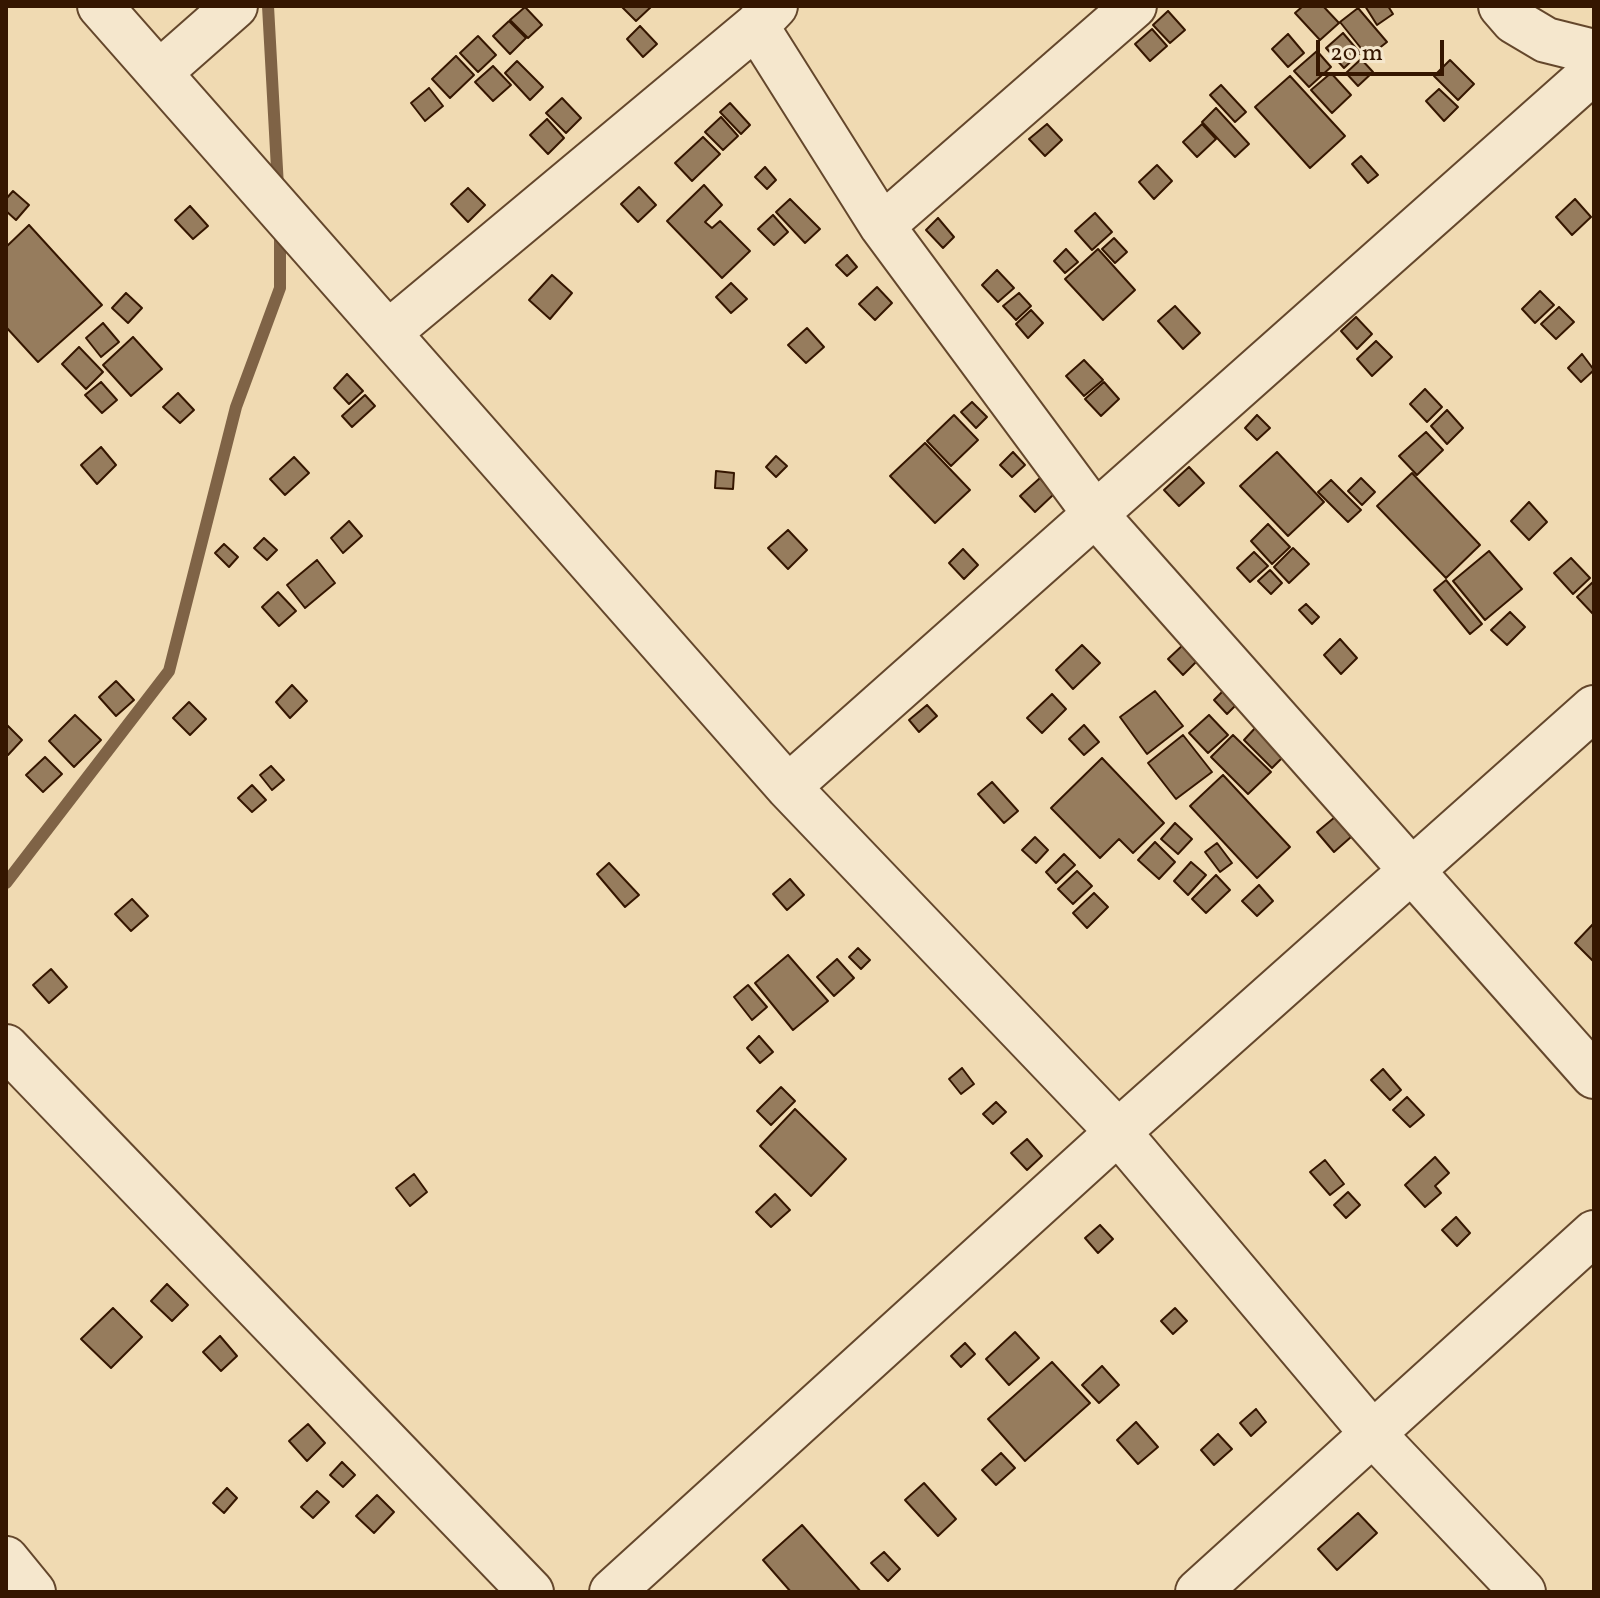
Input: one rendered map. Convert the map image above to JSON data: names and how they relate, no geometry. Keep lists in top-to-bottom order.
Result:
{
  "scale_bar": "20 m"
}
